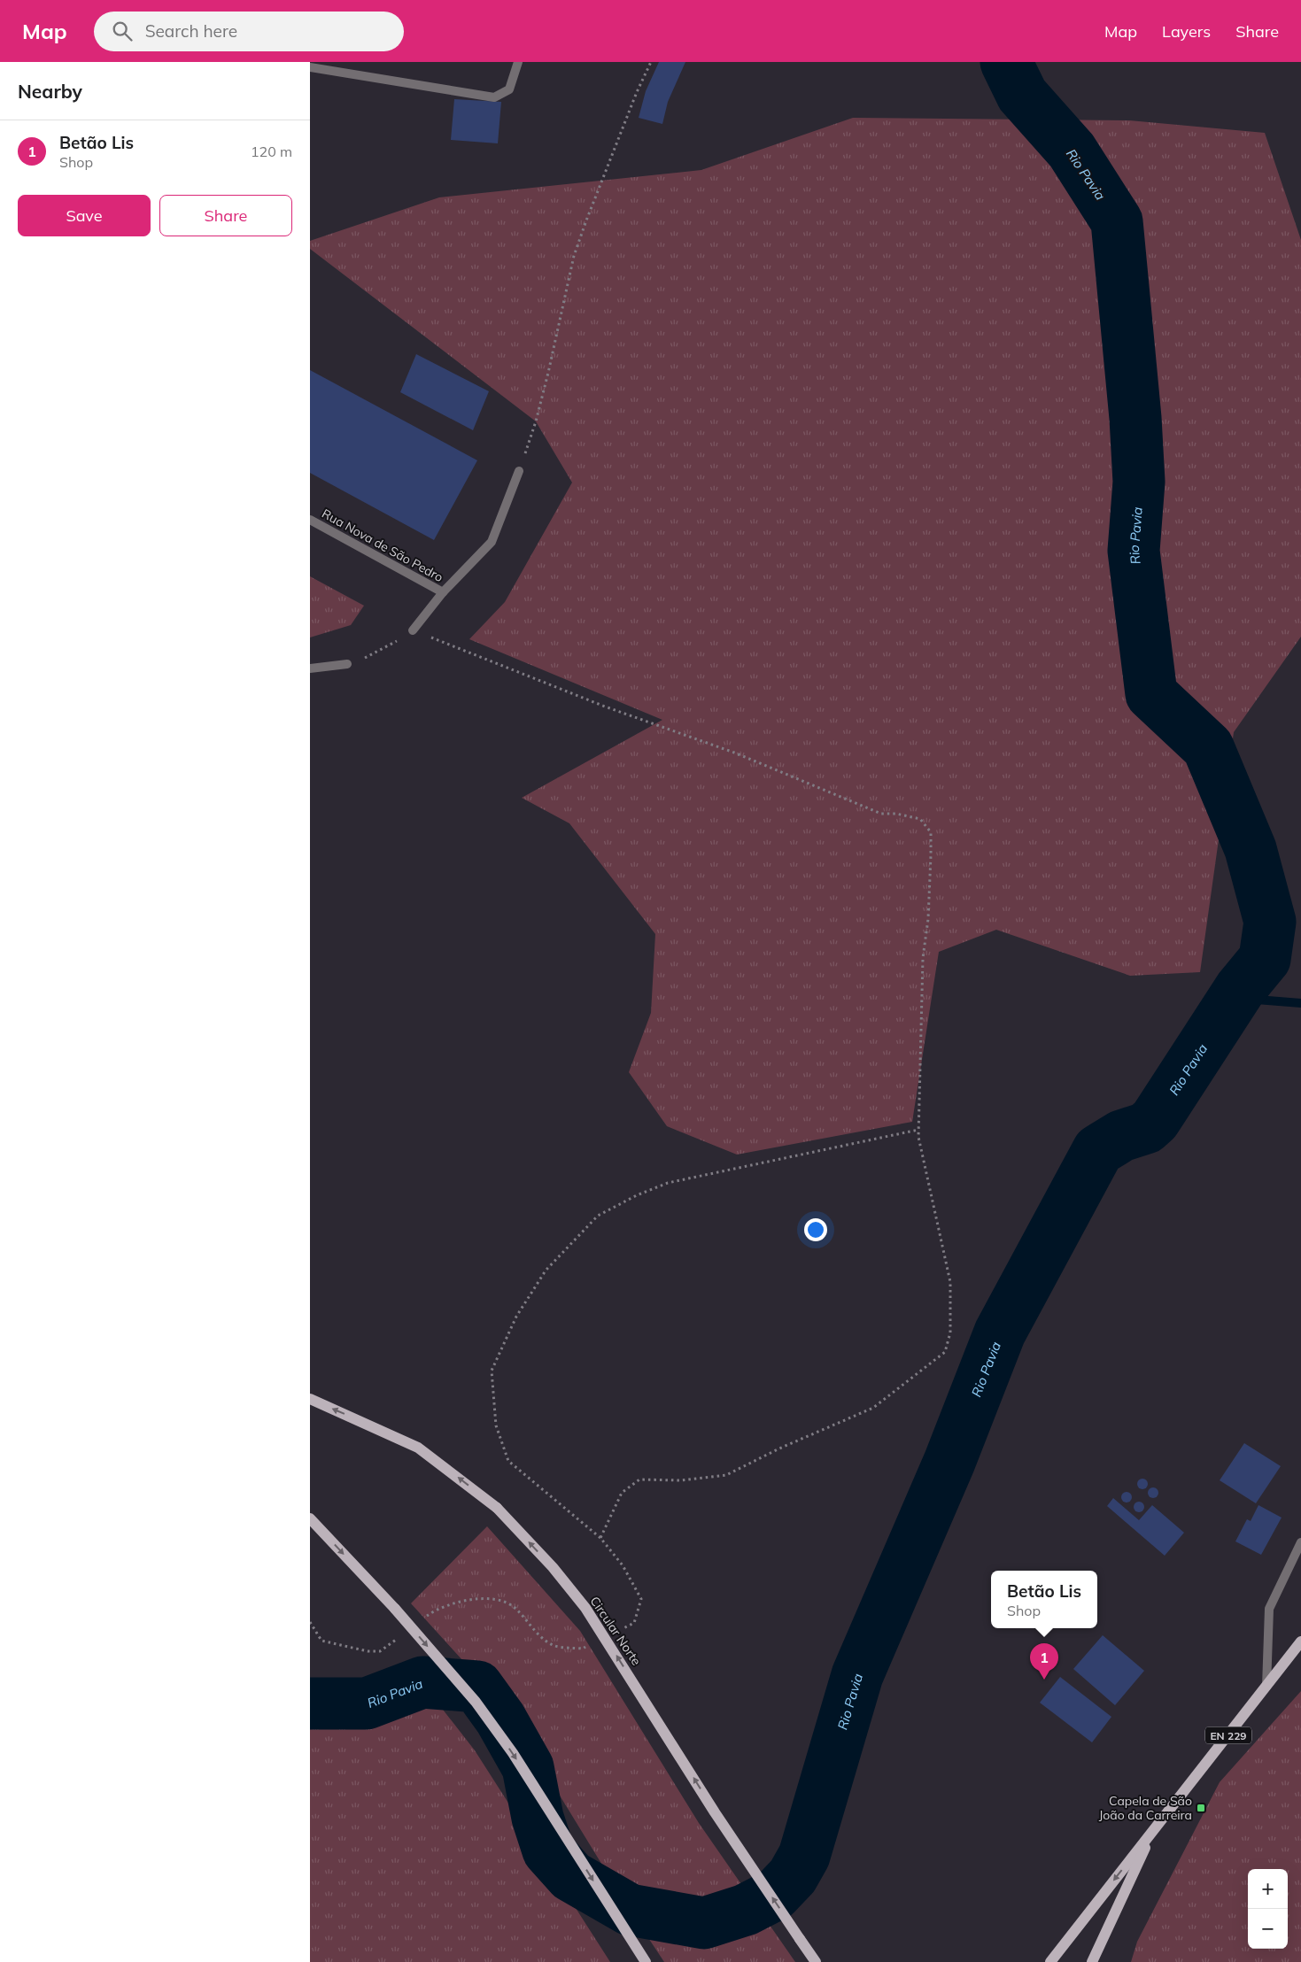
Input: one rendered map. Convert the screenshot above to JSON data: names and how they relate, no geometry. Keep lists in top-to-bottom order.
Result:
{
  "streets": {
    "main road": ["Circular Norte", "EN 229"],
    "street": ["Rua Nova de São Pedro"]
  },
  "one_way": ["Circular Norte"],
  "water": ["Rio Pavia"],
  "places": {
    "transit": ["Capela de São João da Carreira"]
  },
  "page": {
    "header": "Map",
    "search": "Search here",
    "nav": ["Map", "Layers", "Share"],
    "heading": "Nearby",
    "list": [
      {
        "mark": "1",
        "name": "Betão Lis",
        "note": "Shop",
        "value": "120 m"
      }
    ],
    "buttons": ["Save", "Share"],
    "popup": ["Betão Lis", "Shop"],
    "pins": "1",
    "map_buttons": ["+", "−"]
  }
}
